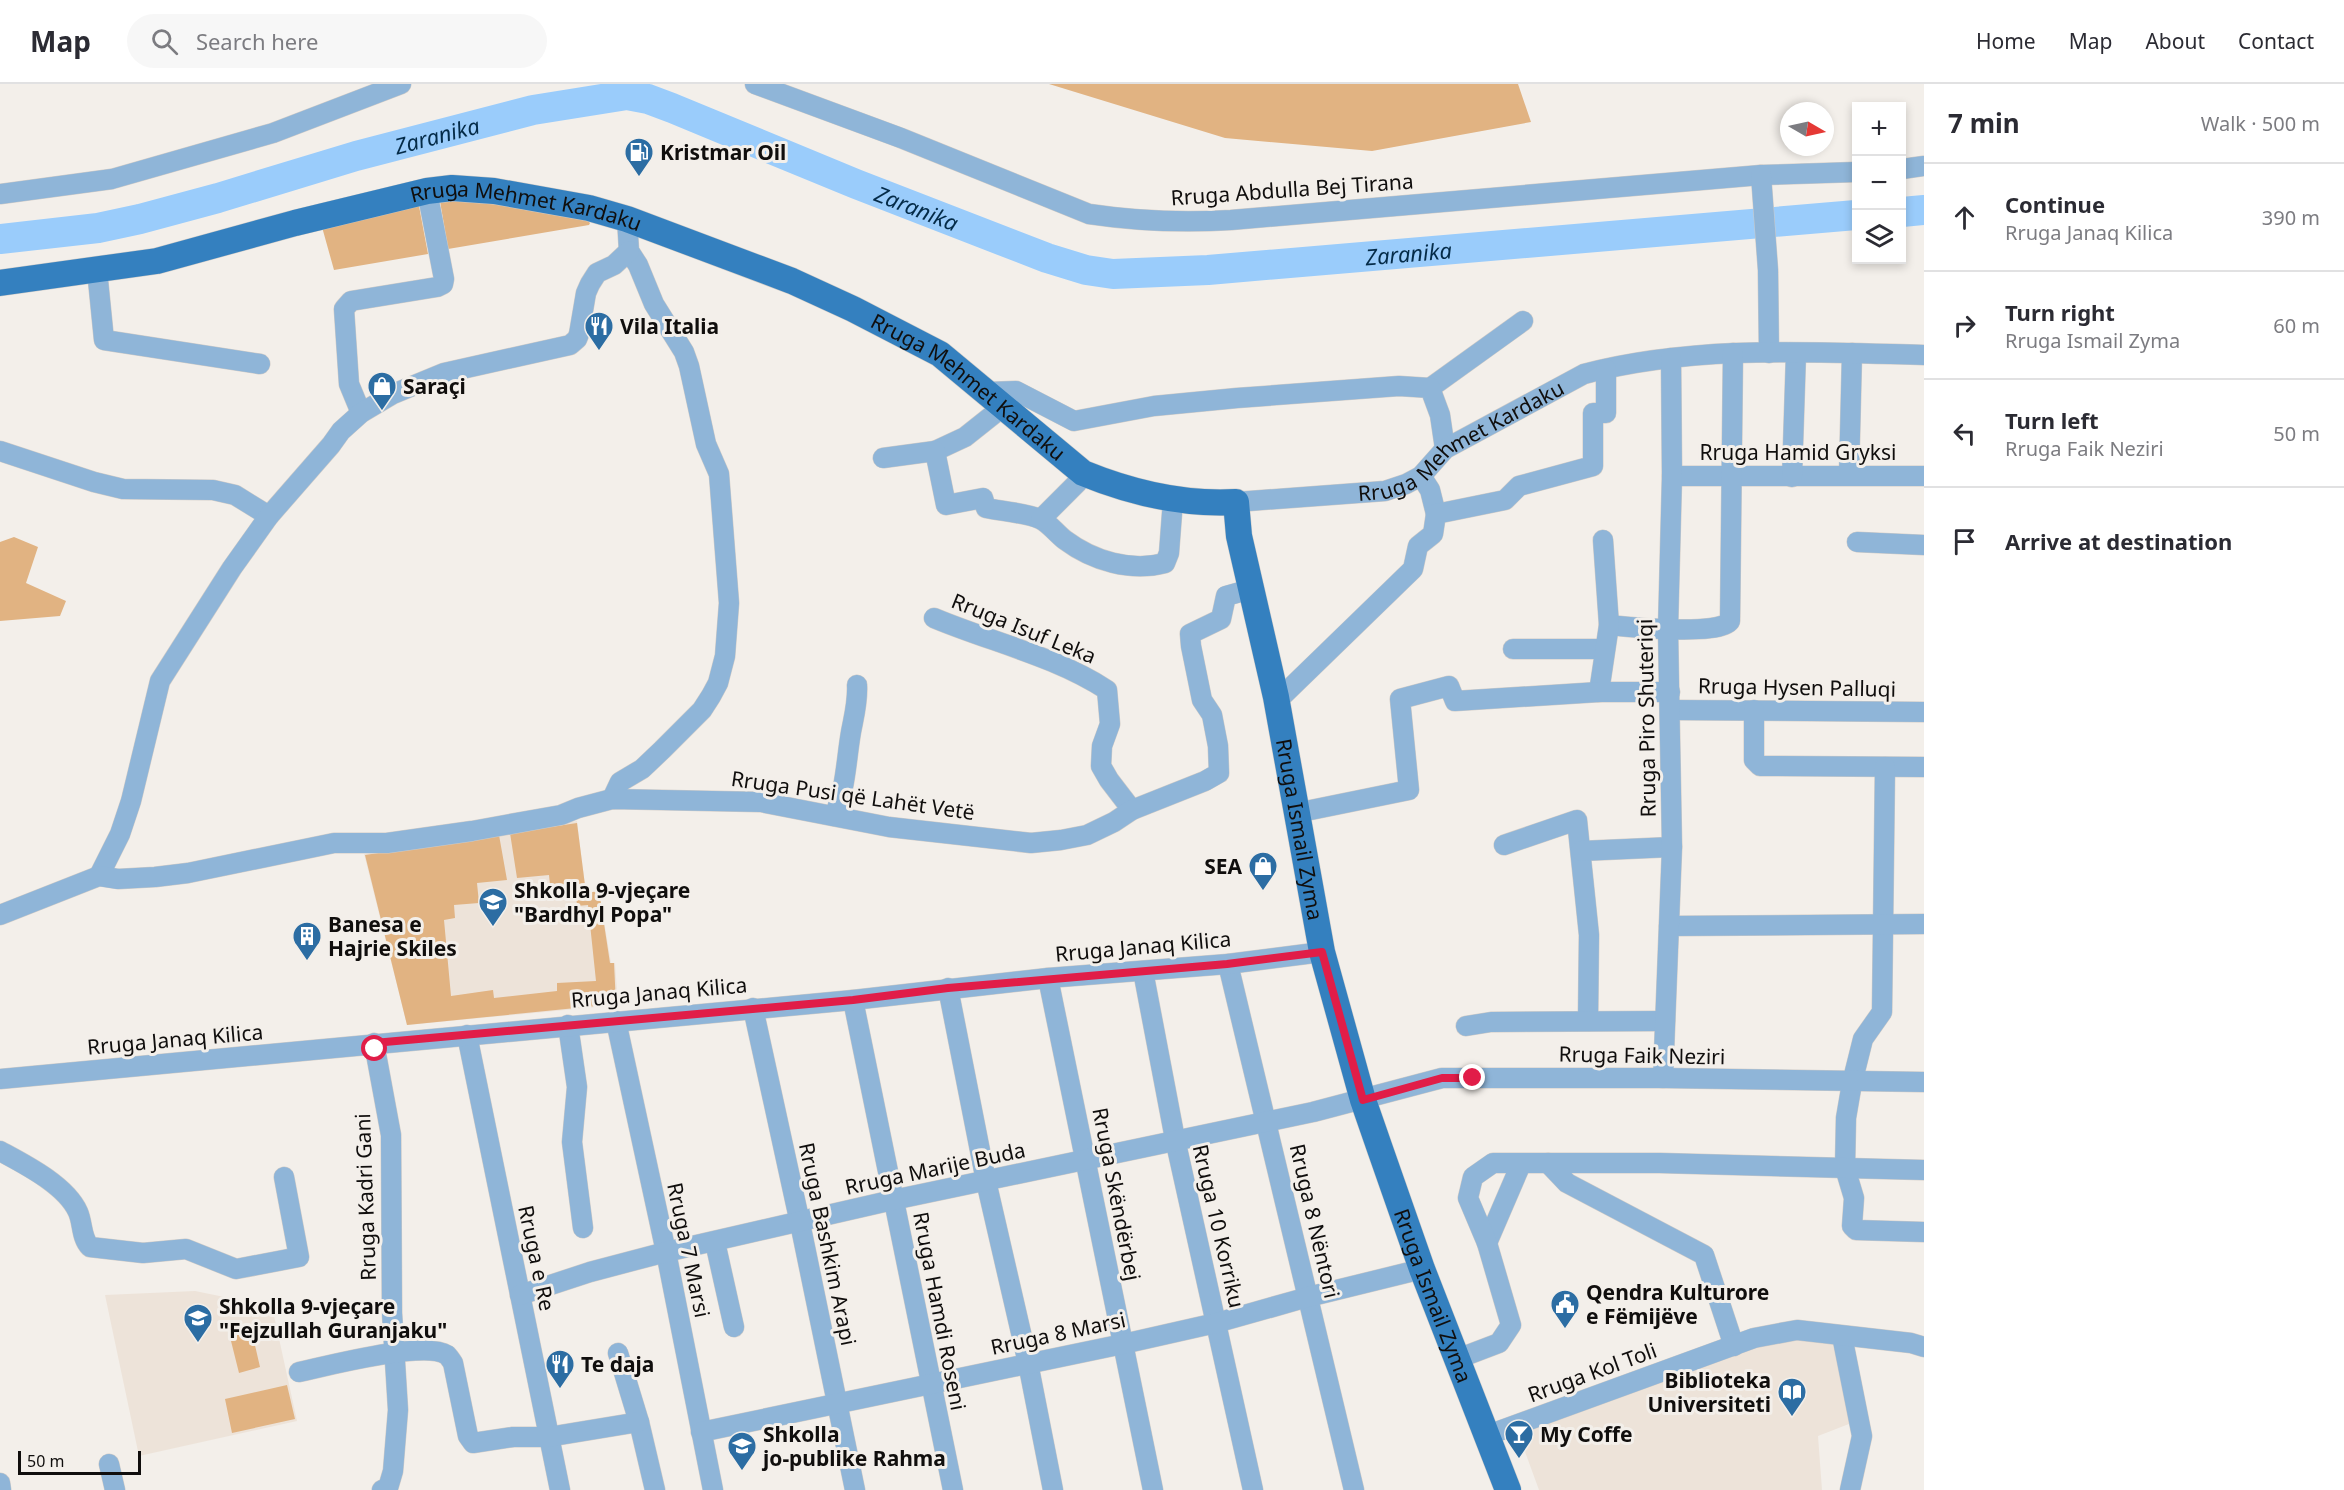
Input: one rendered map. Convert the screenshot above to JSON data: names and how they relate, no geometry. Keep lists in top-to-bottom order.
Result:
{
  "streets": {
    "main road": ["Rruga Mehmet Kardaku", "Rruga Ismail Zyma"],
    "street": [
      "Rruga Abdulla Bej Tirana",
      "Rruga Hamid Gryksi",
      "Rruga Isuf Leka",
      "Rruga Hysen Palluqi",
      "Rruga Piro Shuteriqi",
      "Rruga Pusi që Lahët Vetë",
      "Rruga Janaq Kilica",
      "Rruga Faik Neziri",
      "Rruga Marije Buda",
      "Rruga Skëndërbej",
      "Rruga Kadri Gani",
      "Rruga 8 Nëntori",
      "Rruga 10 Korriku",
      "Rruga Bashkim Arapi",
      "Rruga 7 Marsi",
      "Rruga e Re",
      "Rruga Hamdi Roseni",
      "Rruga 8 Marsi",
      "Rruga Kol Toli"
    ]
  },
  "crossings": [
    ["Rruga Mehmet Kardaku", "Rruga Piro Shuteriqi"],
    ["Rruga Mehmet Kardaku", "Rruga Ismail Zyma"],
    ["Rruga Hamid Gryksi", "Rruga Piro Shuteriqi"],
    ["Rruga Isuf Leka", "Rruga Pusi që Lahët Vetë"],
    ["Rruga Hysen Palluqi", "Rruga Piro Shuteriqi"],
    ["Rruga Hysen Palluqi", "Rruga Ismail Zyma"],
    ["Rruga Piro Shuteriqi", "Rruga Faik Neziri"],
    ["Rruga Pusi që Lahët Vetë", "Rruga Ismail Zyma"],
    ["Rruga Ismail Zyma", "Rruga Janaq Kilica"],
    ["Rruga Ismail Zyma", "Rruga Faik Neziri"],
    ["Rruga Ismail Zyma", "Rruga Marije Buda"],
    ["Rruga Ismail Zyma", "Rruga 8 Marsi"],
    ["Rruga Ismail Zyma", "Rruga Kol Toli"],
    ["Rruga Janaq Kilica", "Rruga Skëndërbej"],
    ["Rruga Janaq Kilica", "Rruga Kadri Gani"],
    ["Rruga Janaq Kilica", "Rruga 8 Nëntori"],
    ["Rruga Janaq Kilica", "Rruga 10 Korriku"],
    ["Rruga Janaq Kilica", "Rruga Bashkim Arapi"],
    ["Rruga Janaq Kilica", "Rruga 7 Marsi"],
    ["Rruga Janaq Kilica", "Rruga e Re"],
    ["Rruga Janaq Kilica", "Rruga Hamdi Roseni"],
    ["Rruga Faik Neziri", "Rruga Marije Buda"],
    ["Rruga Marije Buda", "Rruga Skëndërbej"],
    ["Rruga Marije Buda", "Rruga 8 Nëntori"],
    ["Rruga Marije Buda", "Rruga 10 Korriku"],
    ["Rruga Marije Buda", "Rruga Bashkim Arapi"],
    ["Rruga Marije Buda", "Rruga 7 Marsi"],
    ["Rruga Marije Buda", "Rruga e Re"],
    ["Rruga Marije Buda", "Rruga Hamdi Roseni"],
    ["Rruga Skëndërbej", "Rruga 8 Marsi"],
    ["Rruga 8 Nëntori", "Rruga 8 Marsi"],
    ["Rruga 10 Korriku", "Rruga 8 Marsi"],
    ["Rruga Bashkim Arapi", "Rruga 8 Marsi"],
    ["Rruga 7 Marsi", "Rruga 8 Marsi"],
    ["Rruga Hamdi Roseni", "Rruga 8 Marsi"]
  ],
  "water": ["Zaranika"],
  "places": {
    "fuel station": ["Kristmar Oil"],
    "restaurant": ["Vila Italia", "Te daja"],
    "shop": ["Saraçi", "SEA"],
    "school or university": ["Shkolla 9-vjeçare \"Bardhyl Popa\"", "Shkolla 9-vjeçare \"Fejzullah Guranjaku\"", "Shkolla jo-publike Rahma"],
    "building": ["Banesa e Hajrie Skiles"],
    "public building": ["Qendra Kulturore e Fëmijëve"],
    "library": ["Biblioteka Universiteti"],
    "bar": ["My Coffe"]
  },
  "scale_bar": "50 m",
  "north": "right",
  "page": {
    "header": "Map",
    "search": "Search here",
    "nav": [
      "Home",
      "Map",
      "About",
      "Contact"
    ],
    "heading": ["7 min", "Walk · 500 m"],
    "map_buttons": ["+", "−"],
    "list": [
      ["Continue", "Rruga Janaq Kilica", "390 m"],
      ["Turn right", "Rruga Ismail Zyma", "60 m"],
      ["Turn left", "Rruga Faik Neziri", "50 m"],
      "Arrive at destination"
    ],
    "scale": "50 m"
  }
}
